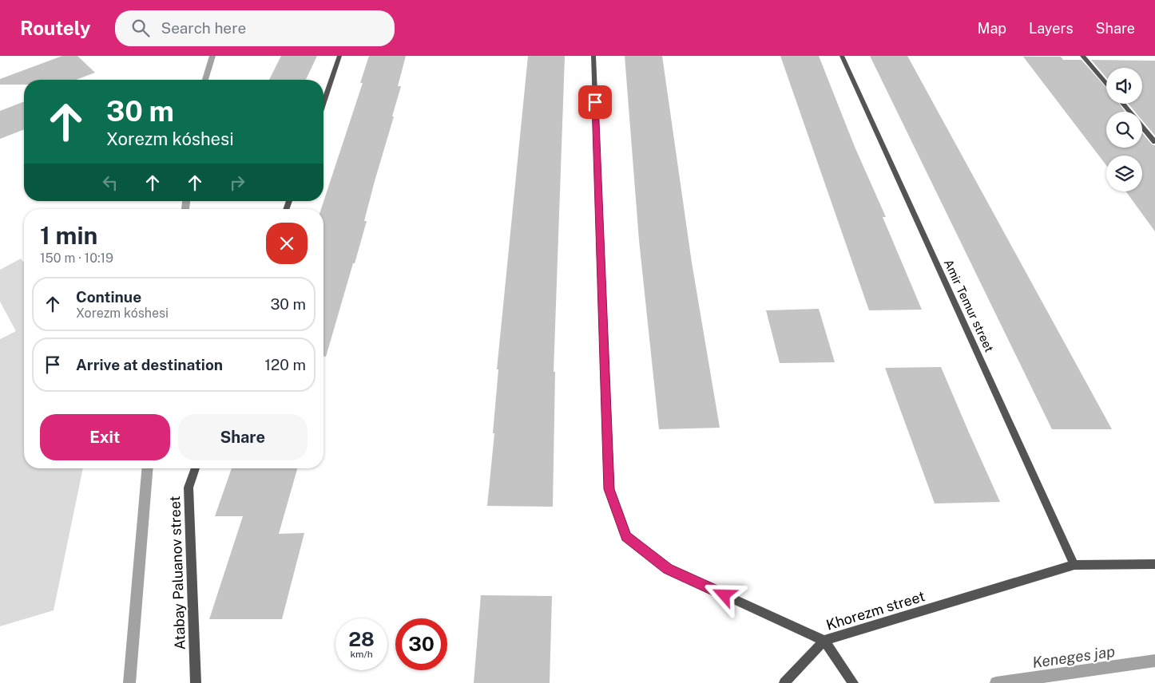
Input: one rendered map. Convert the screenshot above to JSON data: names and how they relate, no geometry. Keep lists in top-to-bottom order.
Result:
{
  "streets": {
    "street": ["Amir Temur street", "Atabay Paluanov street", "Khorezm street"]
  },
  "crossings": [
    ["Amir Temur street", "Khorezm street"]
  ],
  "water": ["Keneges jap"],
  "page": {
    "header": "Routely",
    "search": "Search here",
    "nav": ["Map", "Layers", "Share"],
    "turn": ["30 m", "Xorezm kóshesi"],
    "heading": ["1 min", "150 m · 10:19"],
    "list": [
      {
        "name": "Continue",
        "note": "Xorezm kóshesi",
        "value": "30 m"
      },
      {
        "name": "Arrive at destination",
        "value": "120 m"
      }
    ],
    "buttons": ["Exit", "Share"],
    "speed": "28 km/h",
    "limit": "30"
  }
}
